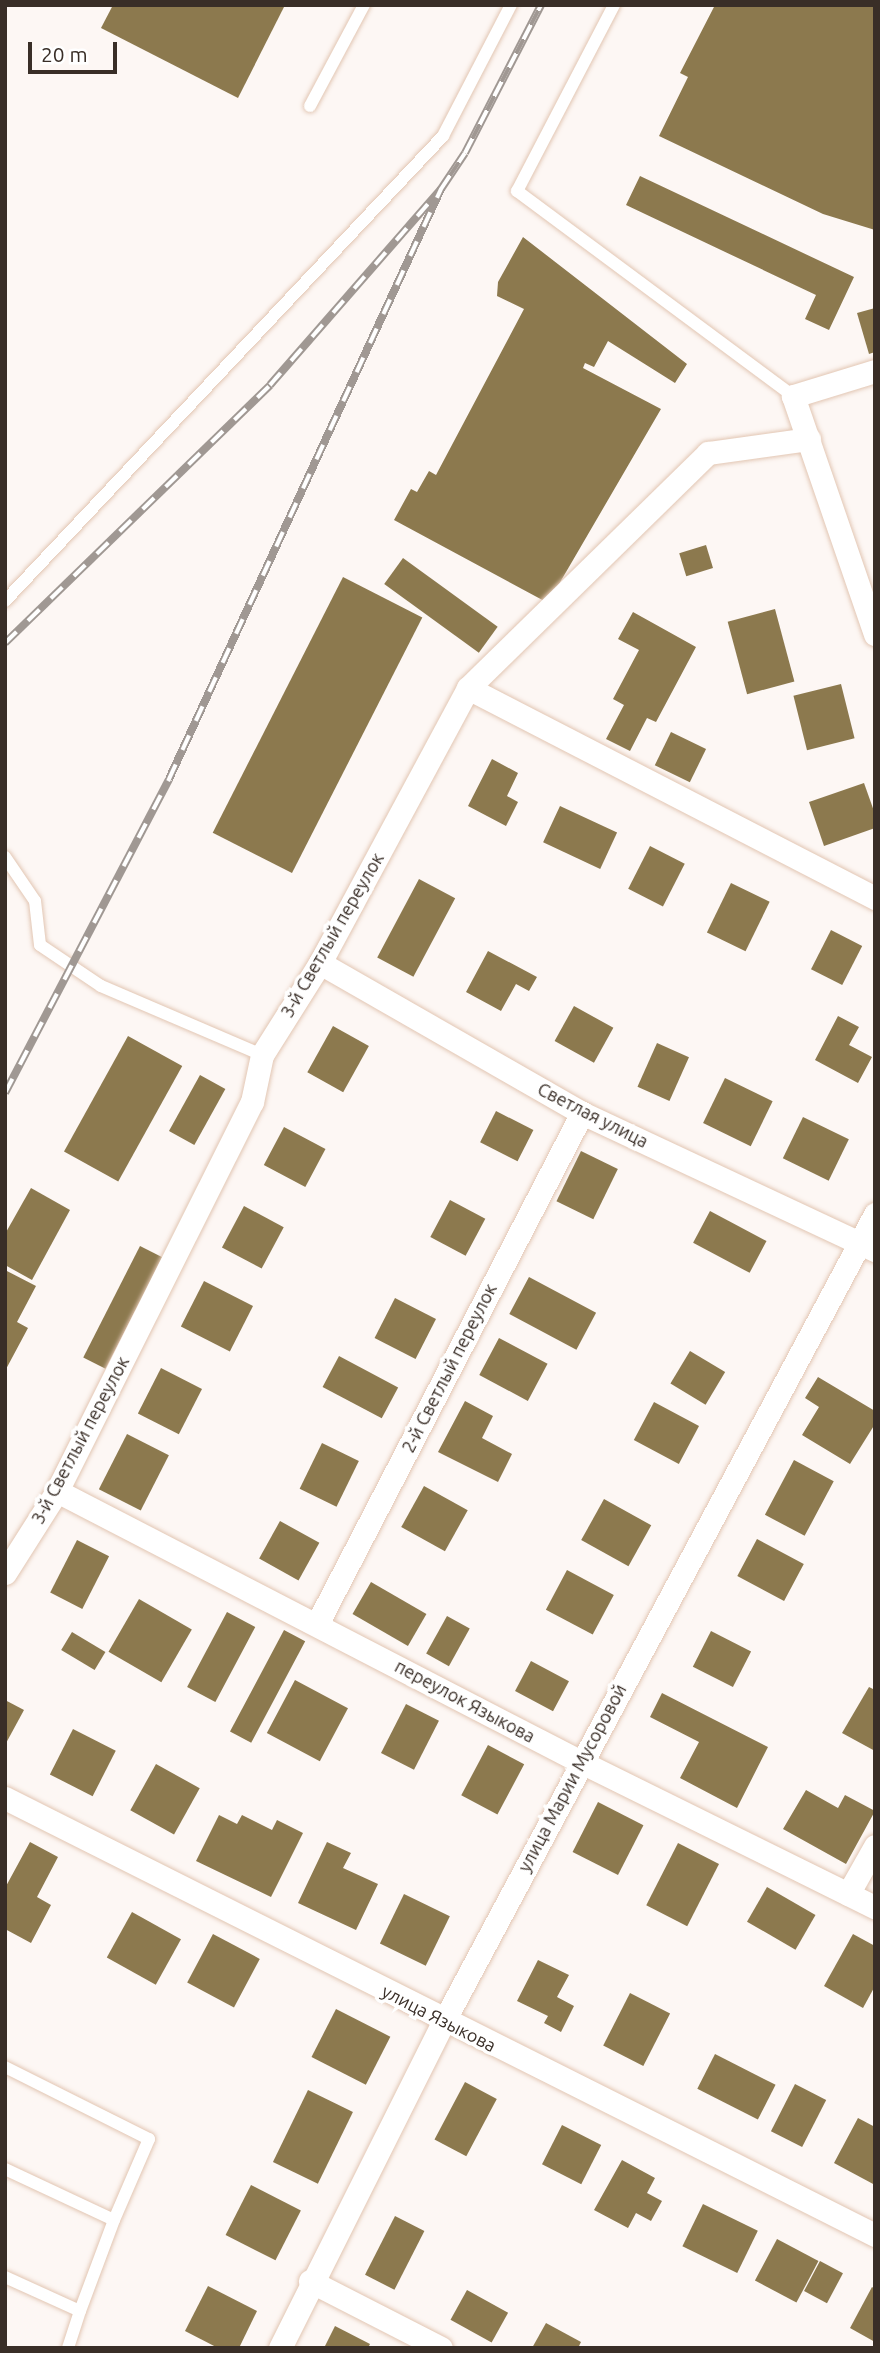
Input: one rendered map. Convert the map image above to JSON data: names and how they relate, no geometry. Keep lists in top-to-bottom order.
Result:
{
  "streets": {
    "street": [
      "3-й Светлый переулок",
      "Светлая улица",
      "2-й Светлый переулок",
      "переулок Языкова",
      "улица Марии Мусоровой",
      "улица Языкова"
    ]
  },
  "crossings": [
    ["3-й Светлый переулок", "Светлая улица"],
    ["3-й Светлый переулок", "переулок Языкова"],
    ["Светлая улица", "2-й Светлый переулок"],
    ["Светлая улица", "улица Марии Мусоровой"],
    ["2-й Светлый переулок", "переулок Языкова"],
    ["переулок Языкова", "улица Марии Мусоровой"],
    ["улица Марии Мусоровой", "улица Языкова"]
  ],
  "scale_bar": "20 m"
}
